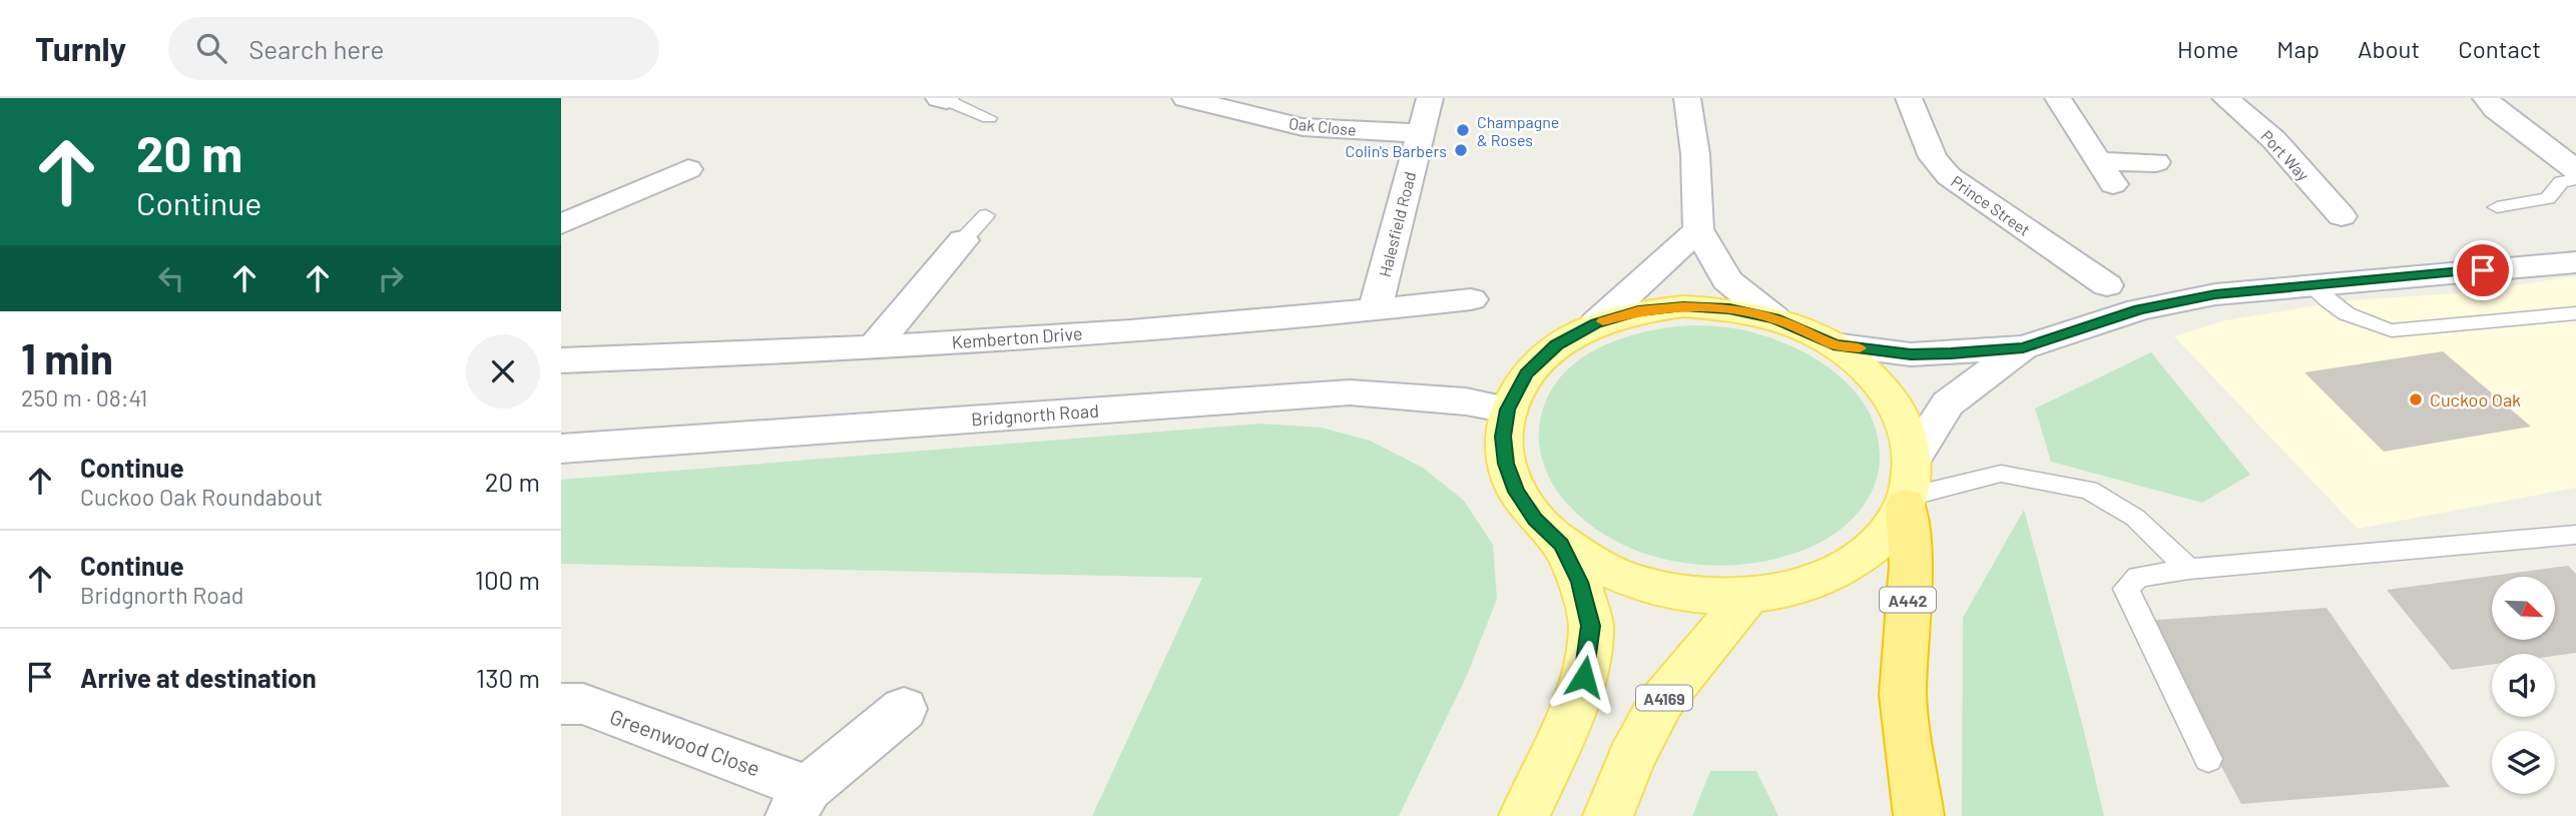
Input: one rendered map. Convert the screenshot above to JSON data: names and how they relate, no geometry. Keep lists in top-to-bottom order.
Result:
{
  "streets": {
    "highway": ["A442"],
    "main road": ["A4169"],
    "street": [
      "Oak Close",
      "Port Way",
      "Prince Street",
      "Halesfield Road",
      "Kemberton Drive",
      "Bridgnorth Road",
      "Greenwood Close"
    ]
  },
  "crossings": [
    ["Oak Close", "Halesfield Road"],
    ["Halesfield Road", "Kemberton Drive"]
  ],
  "places": ["Champagne & Roses", "Colin's Barbers", "Cuckoo Oak"],
  "north": "bottom right",
  "page": {
    "header": "Turnly",
    "search": "Search here",
    "nav": [
      "Home",
      "Map",
      "About",
      "Contact"
    ],
    "turn": ["20 m", "Continue"],
    "heading": ["1 min", "250 m · 08:41"],
    "list": [
      {
        "name": "Continue",
        "note": "Cuckoo Oak Roundabout",
        "value": "20 m"
      },
      {
        "name": "Continue",
        "note": "Bridgnorth Road",
        "value": "100 m"
      },
      {
        "name": "Arrive at destination",
        "value": "130 m"
      }
    ]
  }
}
